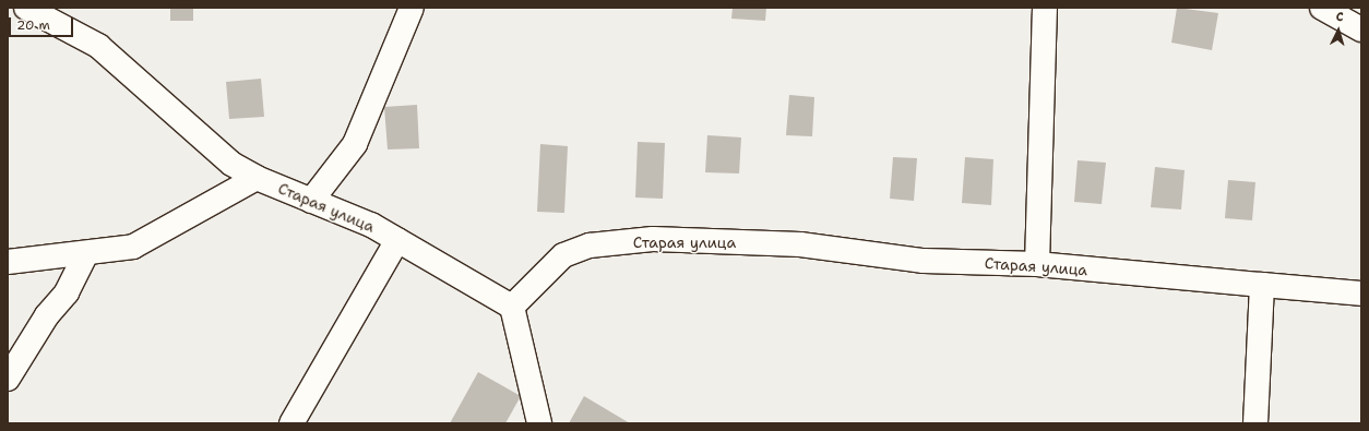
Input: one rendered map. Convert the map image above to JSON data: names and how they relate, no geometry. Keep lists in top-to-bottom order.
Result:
{
  "streets": {
    "street": ["Старая улица"]
  },
  "scale_bar": "20 m",
  "north": "top"
}
